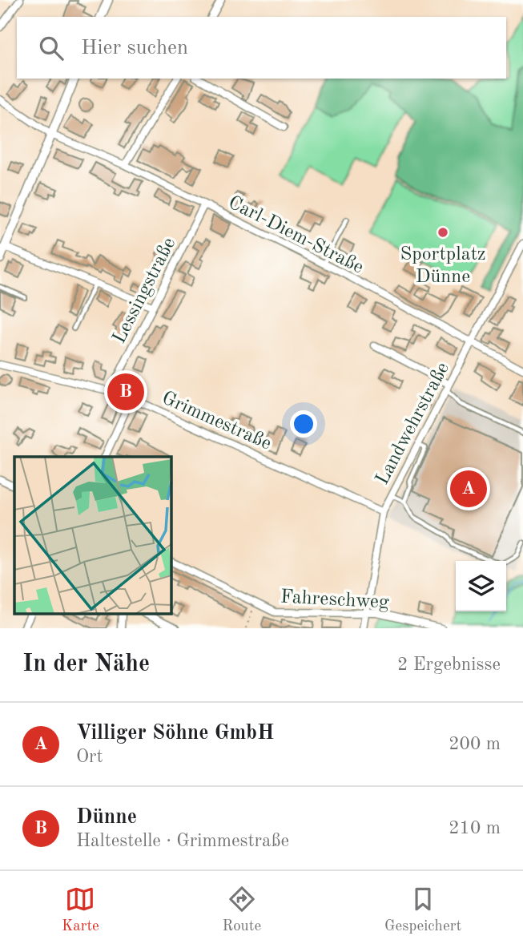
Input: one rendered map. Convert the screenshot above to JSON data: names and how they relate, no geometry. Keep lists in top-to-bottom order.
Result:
{
  "streets": {
    "street": [
      "Carl-Diem-Straße",
      "Lessingstraße",
      "Grimmestraße",
      "Landwehrstraße",
      "Fahreschweg"
    ]
  },
  "crossings": [
    ["Carl-Diem-Straße", "Lessingstraße"],
    ["Carl-Diem-Straße", "Landwehrstraße"],
    ["Lessingstraße", "Grimmestraße"],
    ["Grimmestraße", "Landwehrstraße"],
    ["Landwehrstraße", "Fahreschweg"]
  ],
  "places": ["Sportplatz Dünne"],
  "page": {
    "search": "Hier suchen",
    "pins": ["B", "A"],
    "heading": ["In der Nähe", "2 Ergebnisse"],
    "list": [
      {
        "mark": "A",
        "name": "Villiger Söhne GmbH",
        "note": "Ort",
        "value": "200 m"
      },
      {
        "mark": "B",
        "name": "Dünne",
        "note": "Haltestelle · Grimmestraße",
        "value": "210 m"
      }
    ],
    "nav": ["Karte", "Route", "Gespeichert"]
  }
}
